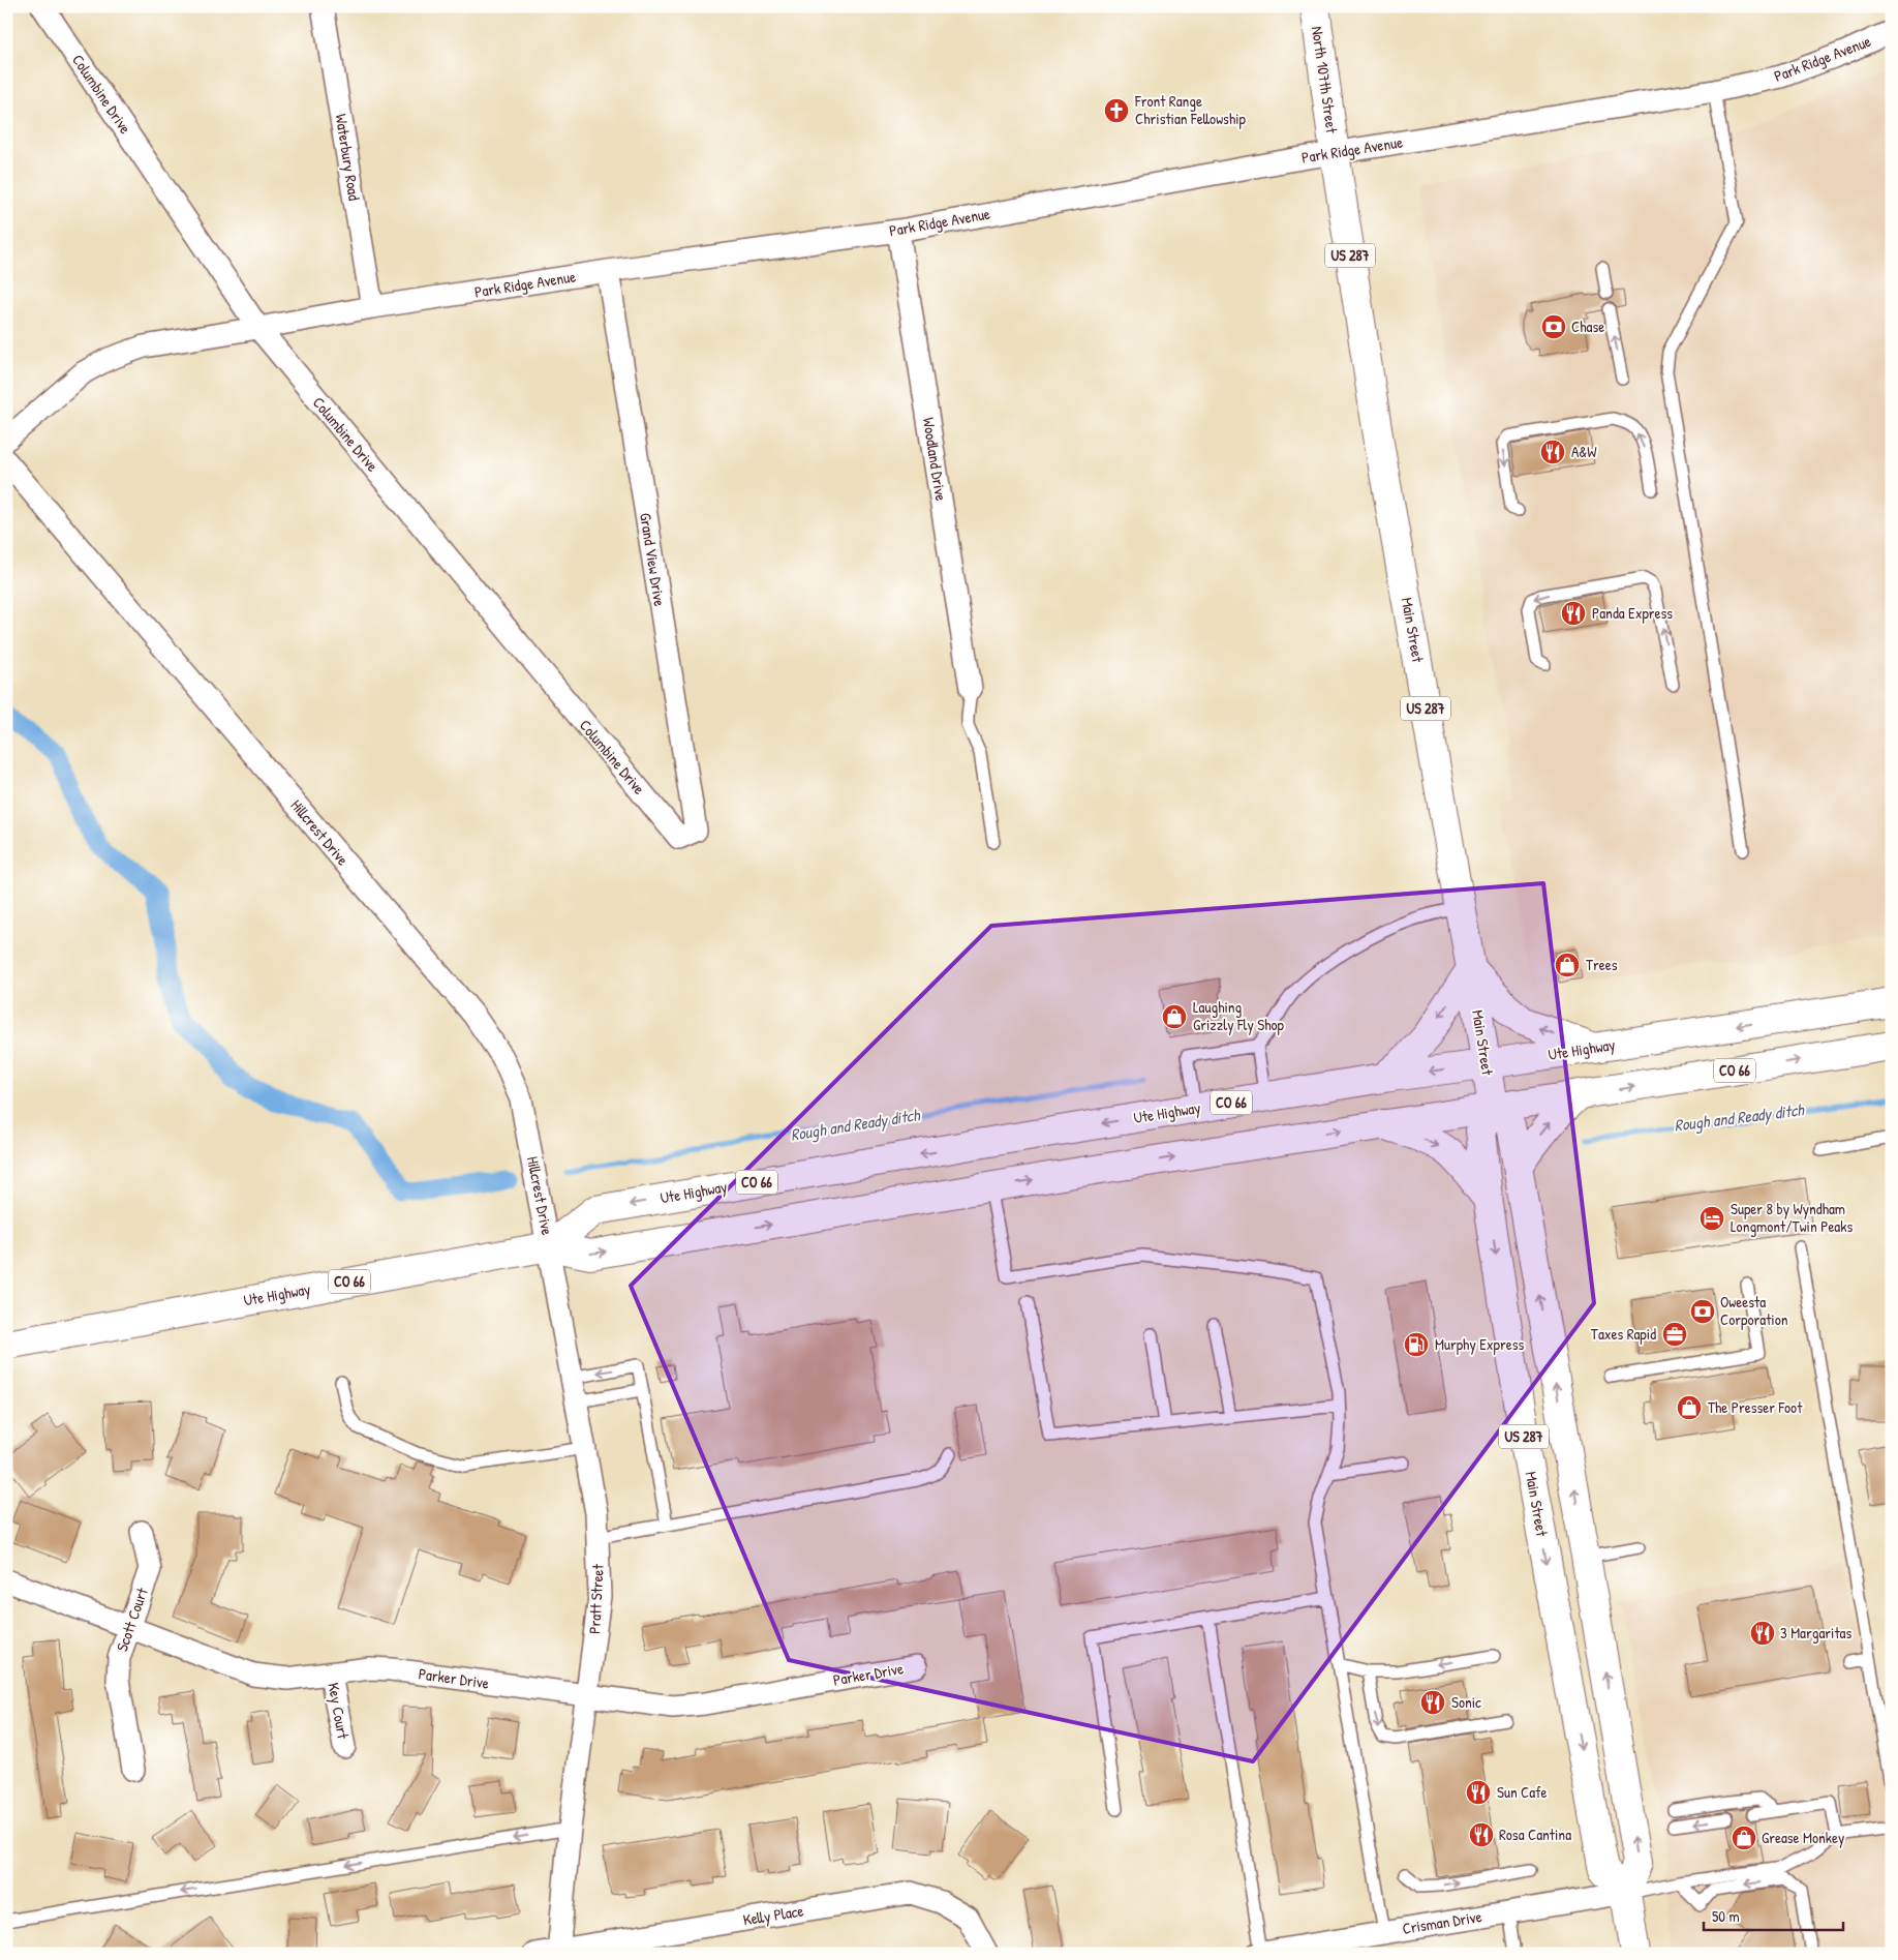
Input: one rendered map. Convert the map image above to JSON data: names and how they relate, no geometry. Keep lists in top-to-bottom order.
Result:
{
  "streets": {
    "main road": [
      "North 107th Street",
      "US 287",
      "Main Street",
      "Ute Highway",
      "CO 66"
    ],
    "street": [
      "Park Ridge Avenue",
      "Columbine Drive",
      "Waterbury Road",
      "Woodland Drive",
      "Grand View Drive",
      "Hillcrest Drive",
      "Pratt Street",
      "Scott Court",
      "Parker Drive",
      "Key Court",
      "Kelly Place",
      "Crisman Drive"
    ]
  },
  "crossings": [
    ["Park Ridge Avenue", "North 107th Street"],
    ["Park Ridge Avenue", "Columbine Drive"],
    ["Park Ridge Avenue", "Waterbury Road"],
    ["Park Ridge Avenue", "Woodland Drive"],
    ["Park Ridge Avenue", "Grand View Drive"],
    ["Park Ridge Avenue", "Main Street"],
    ["North 107th Street", "Main Street"],
    ["Columbine Drive", "Grand View Drive"],
    ["US 287", "Main Street"],
    ["US 287", "Ute Highway"],
    ["US 287", "Crisman Drive"],
    ["Main Street", "Ute Highway"],
    ["Main Street", "Crisman Drive"],
    ["Hillcrest Drive", "Ute Highway"],
    ["Hillcrest Drive", "Pratt Street"],
    ["Ute Highway", "Pratt Street"],
    ["Pratt Street", "Parker Drive"],
    ["Pratt Street", "Kelly Place"],
    ["Scott Court", "Parker Drive"],
    ["Parker Drive", "Key Court"]
  ],
  "water": ["Rough and Ready ditch"],
  "places": {
    "church": ["Front Range Christian Fellowship"],
    "bank": ["Chase", "Oweesta Corporation"],
    "restaurant": [
      "A&W",
      "Panda Express",
      "3 Margaritas",
      "Sonic",
      "Sun Cafe",
      "Rosa Cantina"
    ],
    "shop": [
      "Trees",
      "Laughing Grizzly Fly Shop",
      "The Presser Foot",
      "Grease Monkey"
    ],
    "hotel": ["Super 8 by Wyndham Longmont/Twin Peaks"],
    "office": ["Taxes Rapid"],
    "fuel station": ["Murphy Express"]
  },
  "scale_bar": "50 m"
}
